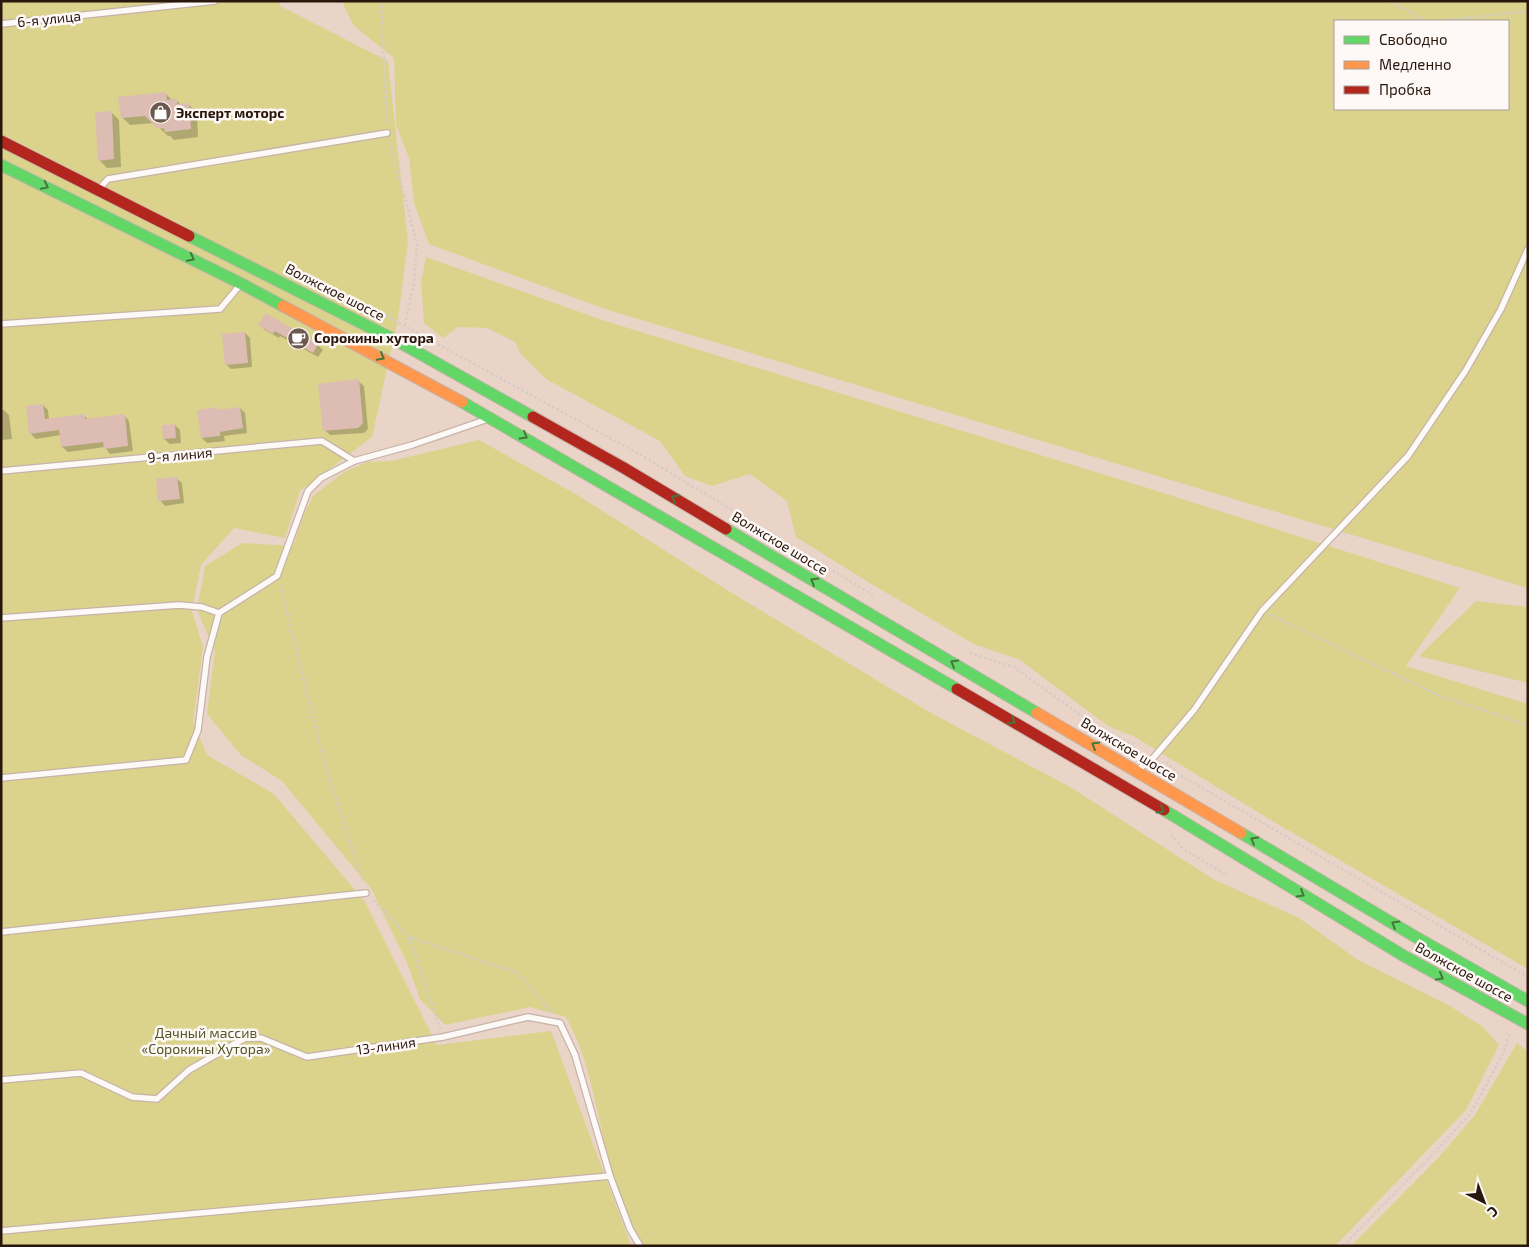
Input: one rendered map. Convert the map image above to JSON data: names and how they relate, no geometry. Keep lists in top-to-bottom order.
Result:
{
  "streets": {
    "main road": ["Волжское шоссе"],
    "lane": ["6-я улица", "9-я линия", "13-линия"]
  },
  "parks": ["Дачный массив «Сорокины Хутора»"],
  "places": {
    "shop": ["Эксперт моторс"],
    "cafe": ["Сорокины хутора"]
  },
  "legend": ["Свободно", "Медленно", "Пробка"],
  "north": "bottom right"
}
